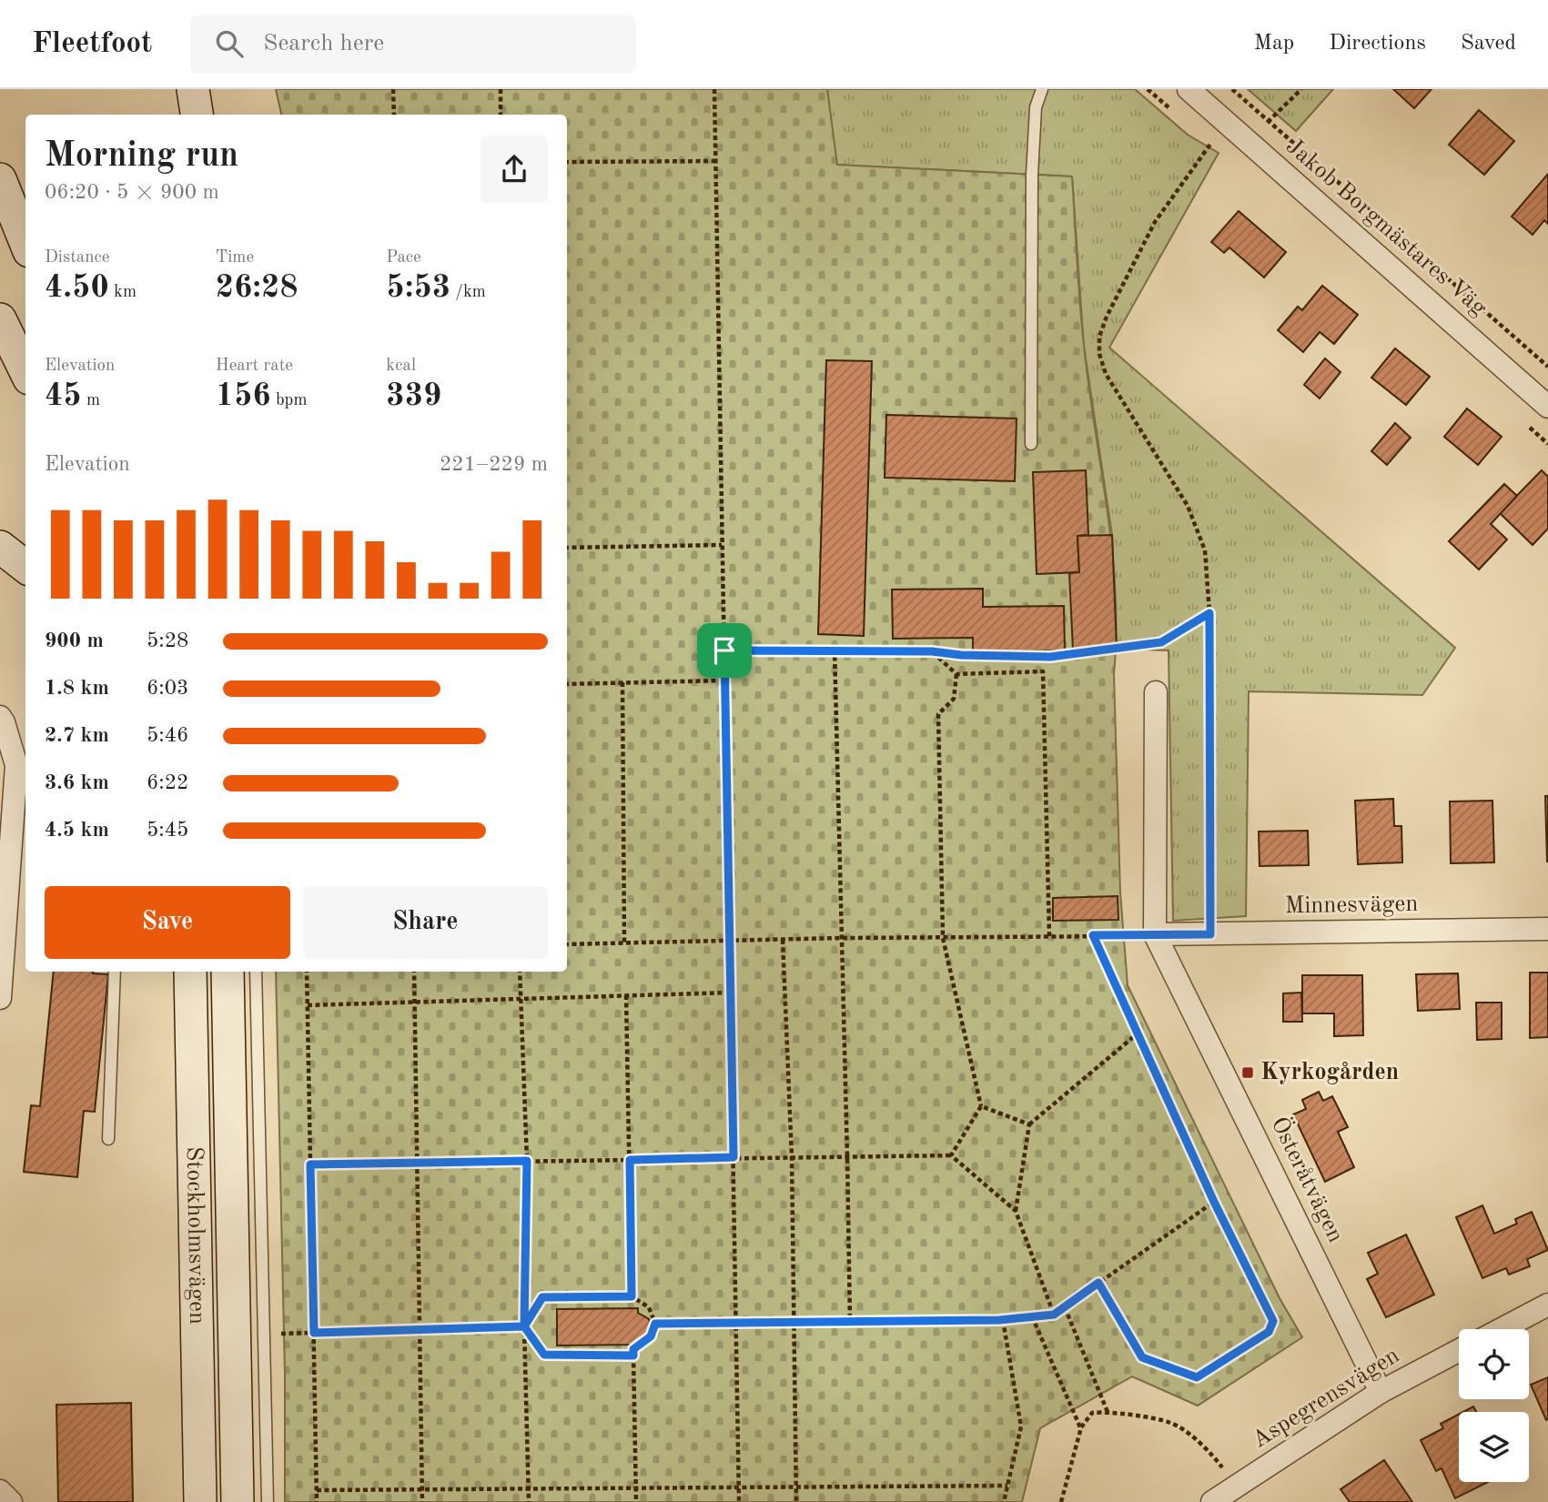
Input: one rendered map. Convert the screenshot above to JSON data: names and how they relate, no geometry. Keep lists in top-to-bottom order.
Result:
{
  "streets": {
    "main road": ["Stockholmsvägen"],
    "street": [
      "Jakob Borgmästares Väg",
      "Minnesvägen",
      "Österåtvägen",
      "Aspegrensvägen"
    ]
  },
  "crossings": [
    ["Minnesvägen", "Österåtvägen"],
    ["Österåtvägen", "Aspegrensvägen"]
  ],
  "places": {
    "transit": ["Kyrkogården"]
  },
  "page": {
    "header": "Fleetfoot",
    "search": "Search here",
    "nav": ["Map", "Directions", "Saved"],
    "heading": ["Morning run", "06:20 · 5 × 900 m"],
    "stats": [
      ["Distance", "4.50 km"],
      ["Time", "26:28"],
      ["Pace", "5:53 /km"],
      ["Elevation", "45 m"],
      ["Heart rate", "156 bpm"],
      ["kcal", "339"]
    ],
    "chart": ["Elevation", "221–229 m"],
    "list": [
      {
        "name": "900 m",
        "note": "5:28"
      },
      {
        "name": "1.8 km",
        "note": "6:03"
      },
      {
        "name": "2.7 km",
        "note": "5:46"
      },
      {
        "name": "3.6 km",
        "note": "6:22"
      },
      {
        "name": "4.5 km",
        "note": "5:45"
      }
    ],
    "buttons": ["Save", "Share"]
  }
}
